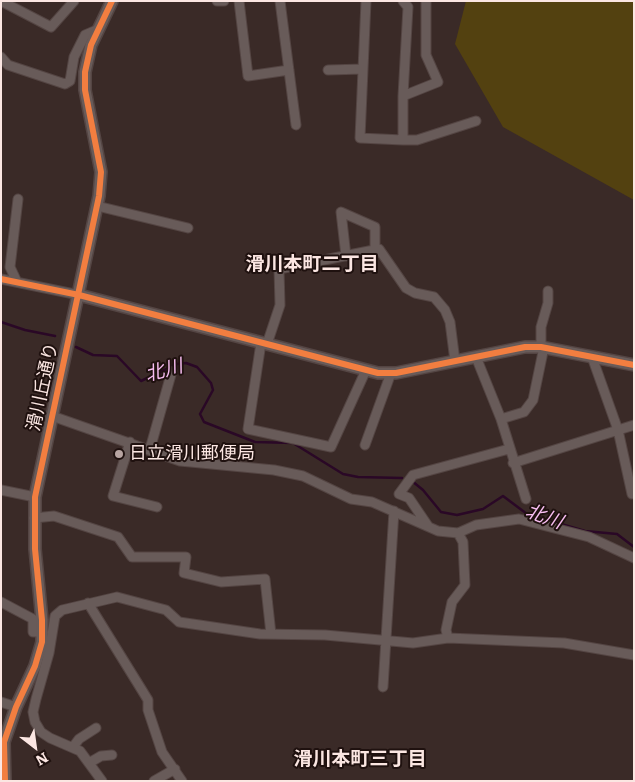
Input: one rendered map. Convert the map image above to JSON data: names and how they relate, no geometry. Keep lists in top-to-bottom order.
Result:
{
  "streets": {
    "street": ["滑川丘通り"]
  },
  "districts": ["滑川本町二丁目", "滑川本町三丁目"],
  "water": ["北川"],
  "places": ["日立滑川郵便局"],
  "north": "bottom right"
}
